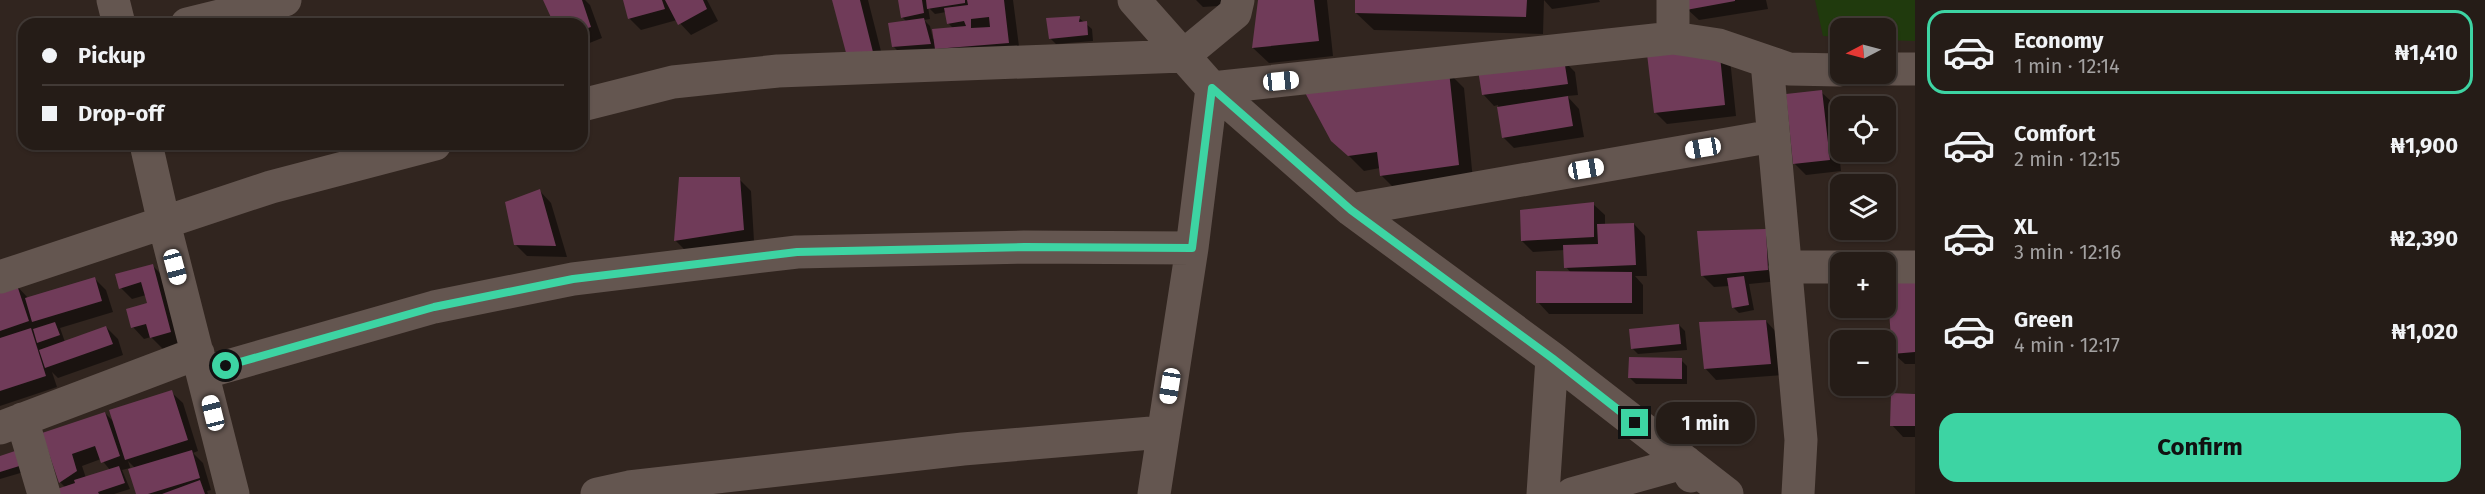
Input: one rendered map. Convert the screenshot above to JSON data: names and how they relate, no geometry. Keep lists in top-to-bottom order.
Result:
{
  "north": "left",
  "page": {
    "list": [
      {
        "name": "Economy",
        "note": "1 min · 12:14",
        "value": "₦1,410"
      },
      {
        "name": "Comfort",
        "note": "2 min · 12:15",
        "value": "₦1,900"
      },
      {
        "name": "XL",
        "note": "3 min · 12:16",
        "value": "₦2,390"
      },
      {
        "name": "Green",
        "note": "4 min · 12:17",
        "value": "₦1,020"
      }
    ],
    "map_buttons": ["+", "−"],
    "banner": ["Pickup", "Drop-off"],
    "buttons": "Confirm",
    "bubble": "1 min"
  }
}
